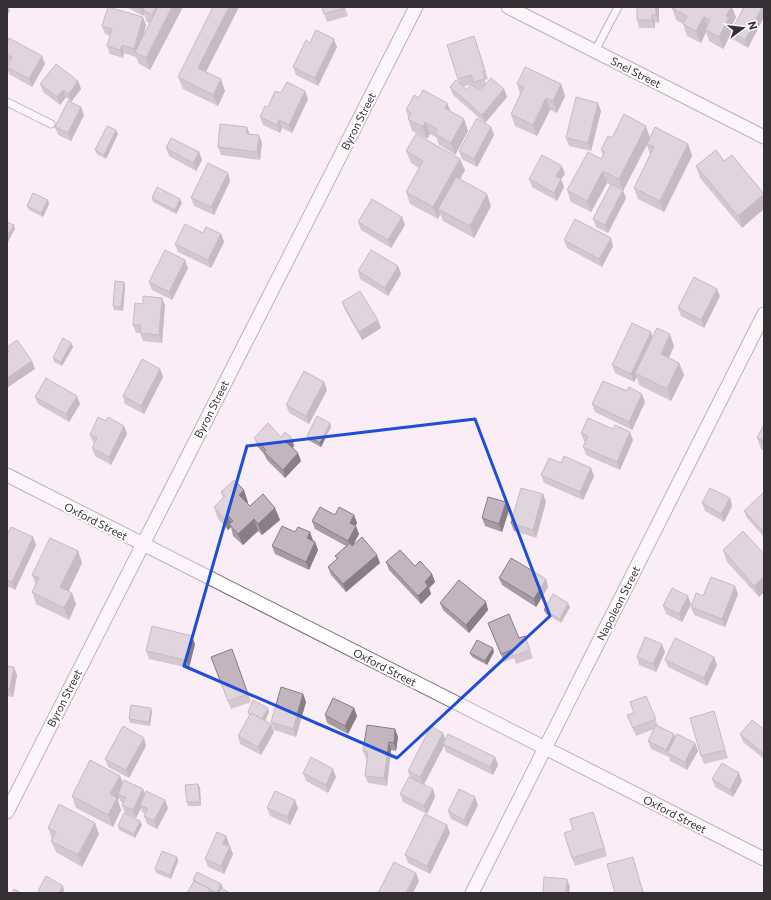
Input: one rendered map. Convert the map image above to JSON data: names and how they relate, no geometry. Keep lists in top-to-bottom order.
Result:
{
  "streets": {
    "street": [
      "Snel Street",
      "Byron Street",
      "Oxford Street",
      "Napoleon Street"
    ]
  },
  "crossings": [
    ["Byron Street", "Oxford Street"],
    ["Oxford Street", "Napoleon Street"]
  ],
  "north": "right"
}
